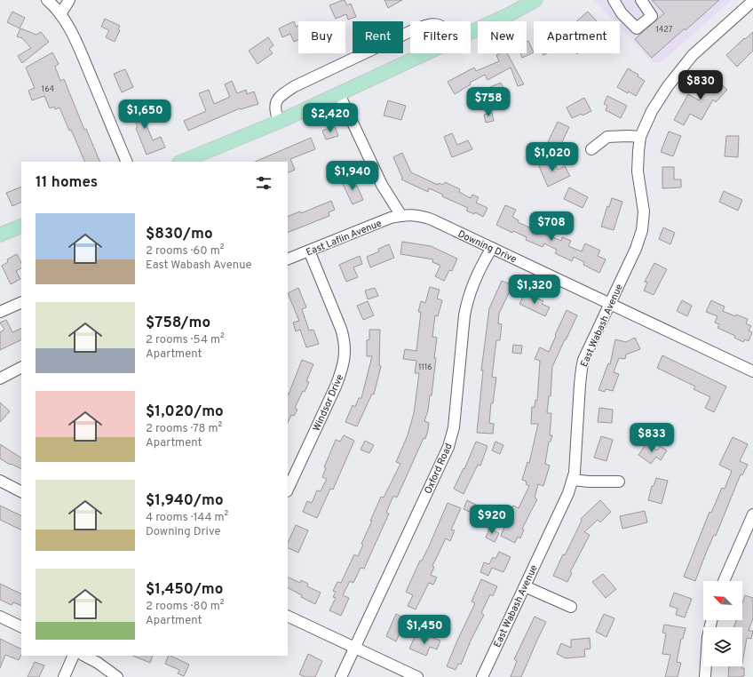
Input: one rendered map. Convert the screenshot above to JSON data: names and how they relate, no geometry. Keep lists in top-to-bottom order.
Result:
{
  "streets": {
    "street": [
      "East Laflin Avenue",
      "Downing Drive",
      "East Wabash Avenue",
      "Windsor Drive",
      "Oxford Road"
    ]
  },
  "crossings": [
    ["East Laflin Avenue", "Downing Drive"],
    ["East Laflin Avenue", "Windsor Drive"],
    ["Downing Drive", "East Wabash Avenue"],
    ["Downing Drive", "Oxford Road"]
  ],
  "house_numbers": ["1427", "164", "1116"],
  "north": "top left",
  "page": {
    "chip": [
      "Buy",
      "Rent",
      "Filters",
      "New",
      "Apartment"
    ],
    "price": [
      "$830",
      "$758",
      "$1,650",
      "$2,420",
      "$1,020",
      "$1,940",
      "$708",
      "$1,320",
      "$833",
      "$920",
      "$1,450"
    ],
    "heading": "11 homes",
    "list": [
      {
        "name": "$830/mo",
        "note": "2 rooms · 60 m² · East Wabash Avenue"
      },
      {
        "name": "$758/mo",
        "note": "2 rooms · 54 m² · Apartment"
      },
      {
        "name": "$1,020/mo",
        "note": "2 rooms · 78 m² · Apartment"
      },
      {
        "name": "$1,940/mo",
        "note": "4 rooms · 144 m² · Downing Drive"
      },
      {
        "name": "$1,450/mo",
        "note": "2 rooms · 80 m² · Apartment"
      }
    ]
  }
}
